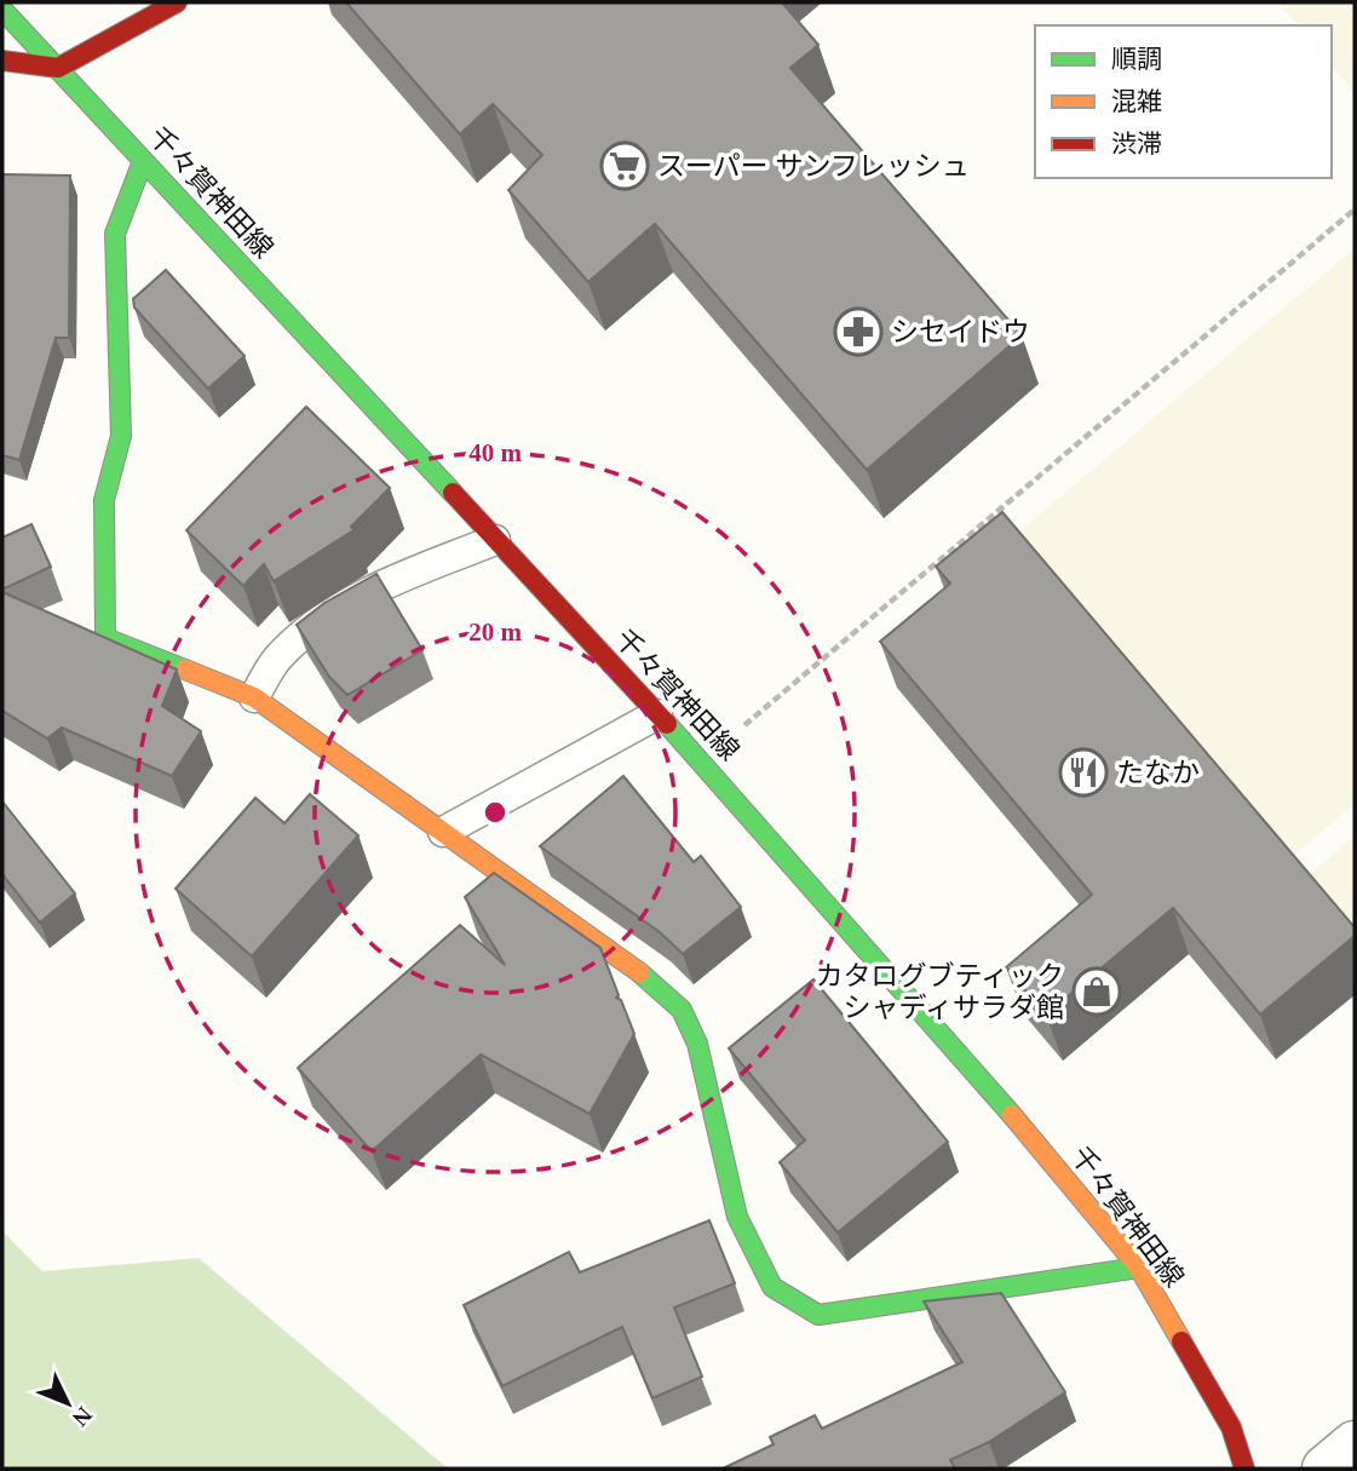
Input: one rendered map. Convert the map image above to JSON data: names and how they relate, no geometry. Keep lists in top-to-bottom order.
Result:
{
  "streets": {
    "street": ["千々賀神田線"]
  },
  "places": {
    "supermarket": ["スーパー サンフレッシュ"],
    "pharmacy": ["シセイドウ"],
    "restaurant": ["たなか"],
    "shop": ["カタログブティック シャディサラダ館"]
  },
  "legend": ["順調", "混雑", "渋滞"],
  "north": "bottom right",
  "rings": ["40 m", "20 m"]
}
